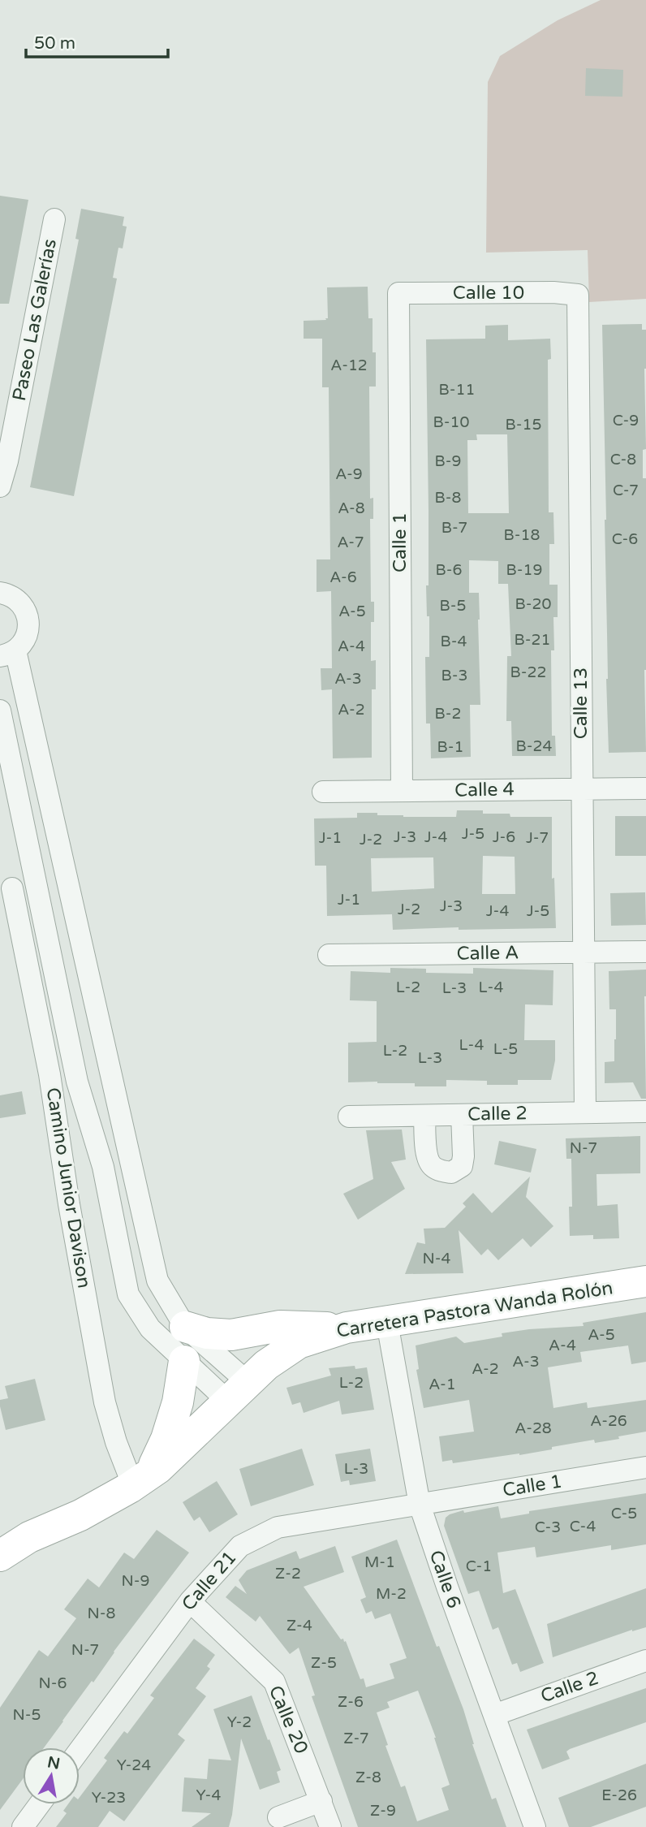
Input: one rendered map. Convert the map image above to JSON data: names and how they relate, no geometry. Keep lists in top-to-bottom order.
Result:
{
  "streets": {
    "street": [
      "Calle 10",
      "Paseo Las Galerías",
      "Calle 1",
      "Calle 13",
      "Calle 4",
      "Calle A",
      "Calle 2",
      "Camino Junior Davison",
      "Carretera Pastora Wanda Rolón",
      "Calle 6",
      "Calle 21",
      "Calle 20"
    ]
  },
  "crossings": [
    ["Calle 10", "Calle 1"],
    ["Calle 10", "Calle 13"],
    ["Calle 1", "Calle 4"],
    ["Calle 1", "Calle 6"],
    ["Calle 1", "Calle 21"],
    ["Calle 13", "Calle 4"],
    ["Calle 13", "Calle A"],
    ["Calle 13", "Calle 2"],
    ["Calle 2", "Calle 6"],
    ["Camino Junior Davison", "Carretera Pastora Wanda Rolón"],
    ["Carretera Pastora Wanda Rolón", "Calle 6"],
    ["Calle 6", "Calle 21"],
    ["Calle 21", "Calle 20"]
  ],
  "house_numbers": [
    "A-12",
    "B-11",
    "C-9",
    "B-10",
    "B-15",
    "C-8",
    "B-9",
    "A-9",
    "C-7",
    "B-8",
    "A-8",
    "B-7",
    "B-18",
    "C-6",
    "A-7",
    "B-6",
    "B-19",
    "A-6",
    "B-20",
    "B-5",
    "A-5",
    "B-21",
    "B-4",
    "A-4",
    "B-22",
    "B-3",
    "A-3",
    "A-2",
    "B-2",
    "B-24",
    "B-1",
    "J-5",
    "J-3",
    "J-4",
    "J-6",
    "J-1",
    "J-7",
    "J-2",
    "J-1",
    "J-3",
    "J-2",
    "J-4",
    "J-5",
    "L-2",
    "L-4",
    "L-3",
    "L-4",
    "L-5",
    "L-2",
    "L-3",
    "N-7",
    "N-4",
    "A-5",
    "A-4",
    "A-3",
    "A-2",
    "L-2",
    "A-1",
    "A-26",
    "A-28",
    "L-3",
    "C-5",
    "C-4",
    "C-3",
    "M-1",
    "C-1",
    "Z-2",
    "N-9",
    "M-2",
    "N-8",
    "Z-4",
    "N-7",
    "Z-5",
    "N-6",
    "Z-6",
    "N-5",
    "Y-2",
    "Z-7",
    "Y-24",
    "Z-8",
    "Y-4",
    "E-26",
    "Y-23",
    "Z-9"
  ],
  "scale_bar": "50 m",
  "north": "top"
}
